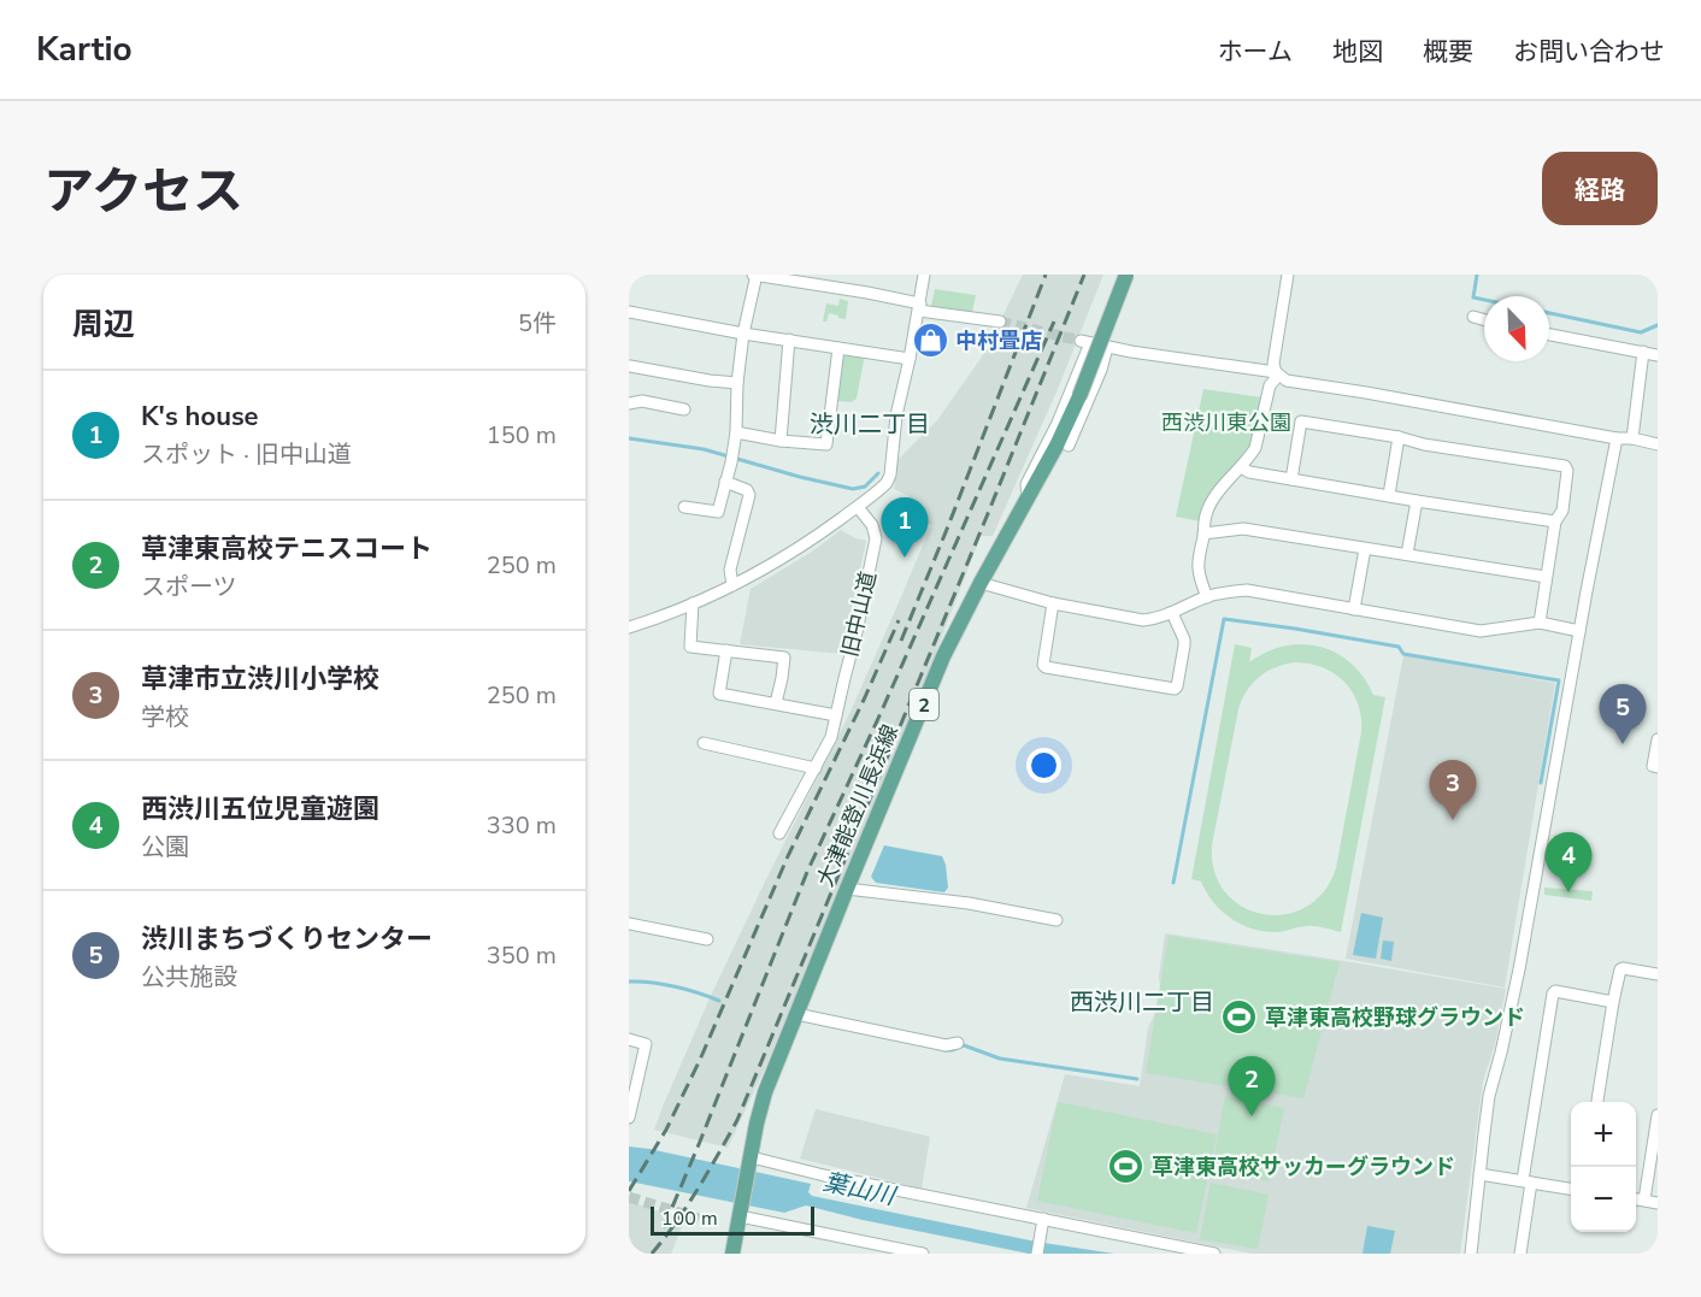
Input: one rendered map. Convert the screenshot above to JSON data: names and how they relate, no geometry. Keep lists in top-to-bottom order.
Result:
{
  "streets": {
    "main road": ["2", "大津能登川長浜線"],
    "street": ["旧中山道"]
  },
  "districts": ["渋川二丁目", "西渋川二丁目"],
  "water": ["葉山川"],
  "parks": ["西渋川東公園"],
  "places": {
    "shop": ["中村畳店"],
    "sports": ["草津東高校野球グラウンド", "草津東高校サッカーグラウンド"]
  },
  "scale_bar": "100 m",
  "north": "bottom right",
  "page": {
    "header": "Kartio",
    "nav": [
      "ホーム",
      "地図",
      "概要",
      "お問い合わせ"
    ],
    "title": "アクセス",
    "buttons": "経路",
    "heading": ["周辺", "5件"],
    "list": [
      {
        "mark": "1",
        "name": "K's house",
        "note": "スポット · 旧中山道",
        "value": "150 m"
      },
      {
        "mark": "2",
        "name": "草津東高校テニスコート",
        "note": "スポーツ",
        "value": "250 m"
      },
      {
        "mark": "3",
        "name": "草津市立渋川小学校",
        "note": "学校",
        "value": "250 m"
      },
      {
        "mark": "4",
        "name": "西渋川五位児童遊園",
        "note": "公園",
        "value": "330 m"
      },
      {
        "mark": "5",
        "name": "渋川まちづくりセンター",
        "note": "公共施設",
        "value": "350 m"
      }
    ],
    "pins": [
      "1",
      "5",
      "3",
      "4",
      "2"
    ],
    "map_buttons": ["+", "−"],
    "scale": "100 m"
  }
}
